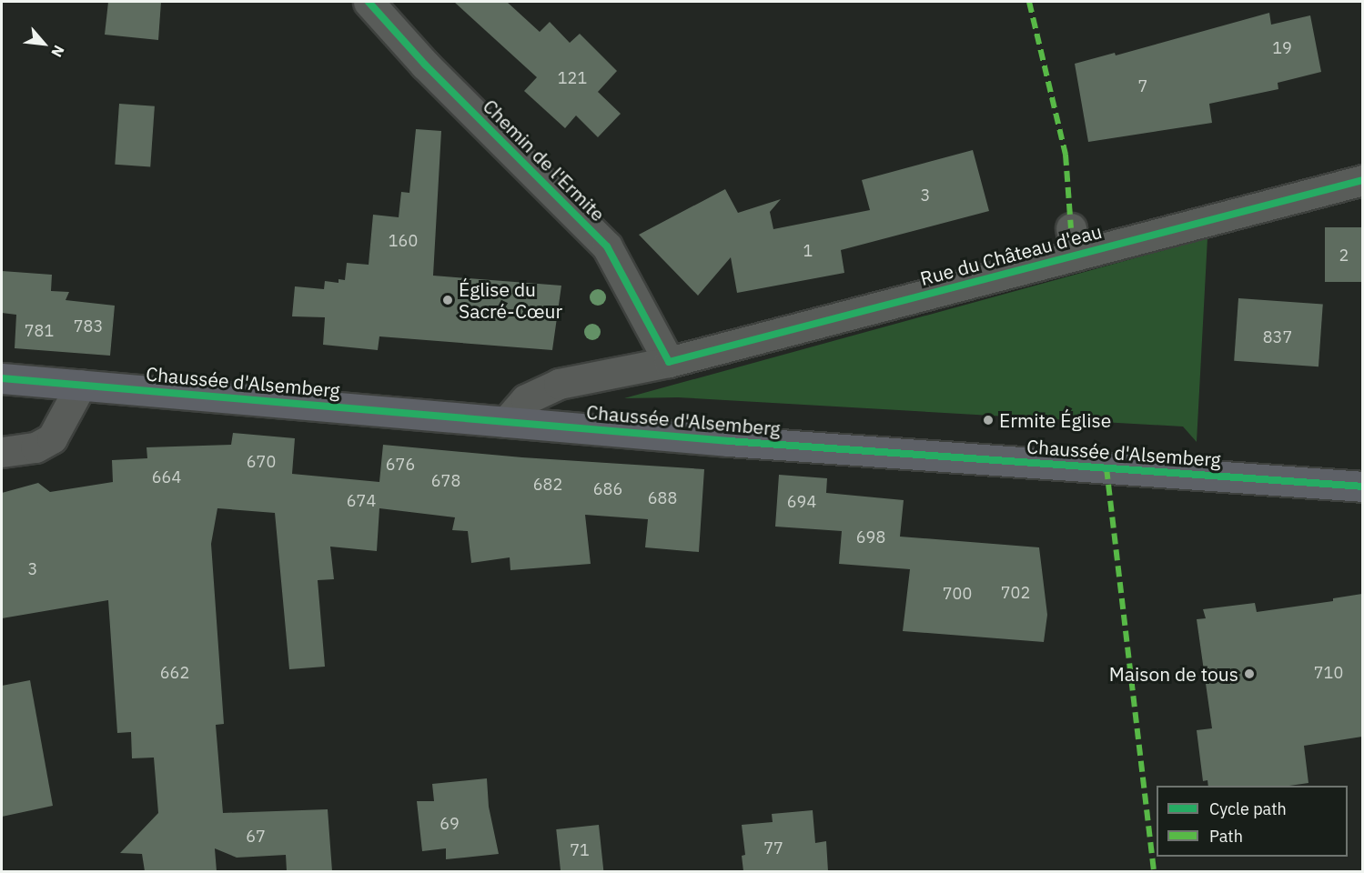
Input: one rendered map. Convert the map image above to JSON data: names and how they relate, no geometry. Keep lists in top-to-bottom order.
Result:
{
  "streets": {
    "main road": ["Chaussée d'Alsemberg"],
    "street": ["Chemin de l'Ermite", "Rue du Château d'eau"]
  },
  "crossings": [
    ["Chemin de l'Ermite", "Rue du Château d'eau"],
    ["Rue du Château d'eau", "Chaussée d'Alsemberg"]
  ],
  "places": ["Église du Sacré-Cœur", "Ermite Église", "Maison de tous"],
  "house_numbers": [
    "19",
    "121",
    "7",
    "3",
    "160",
    "1",
    "2",
    "783",
    "781",
    "837",
    "670",
    "676",
    "664",
    "678",
    "682",
    "686",
    "688",
    "674",
    "694",
    "698",
    "3",
    "702",
    "700",
    "662",
    "710",
    "69",
    "67",
    "77",
    "71"
  ],
  "legend": ["Cycle path", "Path"],
  "north": "bottom right"
}
